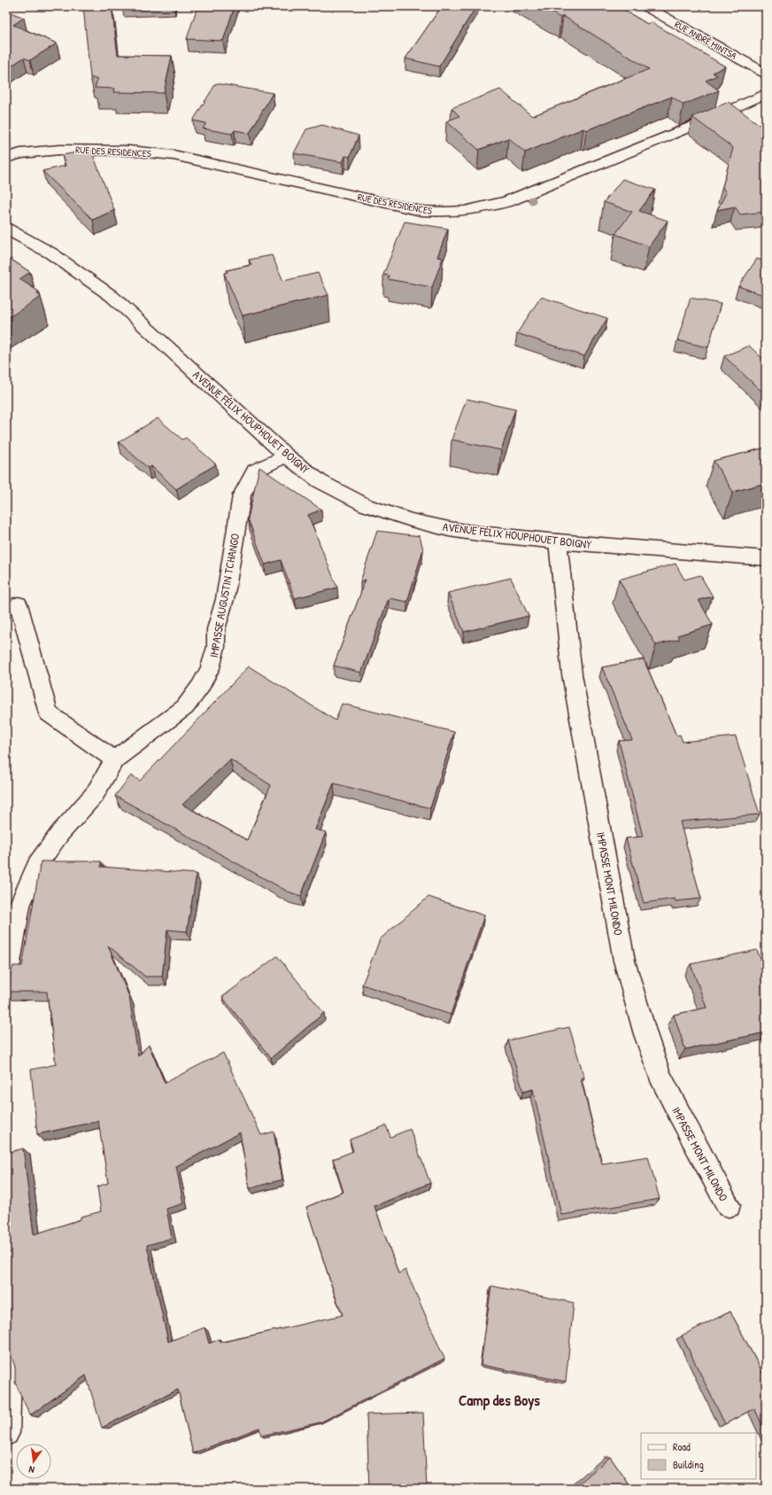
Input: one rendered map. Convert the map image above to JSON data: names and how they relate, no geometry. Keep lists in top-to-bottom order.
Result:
{
  "streets": {
    "street": [
      "RUE ANDRÉ MINTSA",
      "RUE DES RESIDENCES",
      "AVENUE FÉLIX HOUPHOUET BOIGNY",
      "IMPASSE AUGUSTIN TCHANGO",
      "IMPASSE MONT MILONDO"
    ]
  },
  "crossings": [
    ["AVENUE FÉLIX HOUPHOUET BOIGNY", "IMPASSE AUGUSTIN TCHANGO"],
    ["AVENUE FÉLIX HOUPHOUET BOIGNY", "IMPASSE MONT MILONDO"]
  ],
  "districts": ["Camp des Boys"],
  "legend": ["Road", "Building"],
  "north": "bottom"
}
